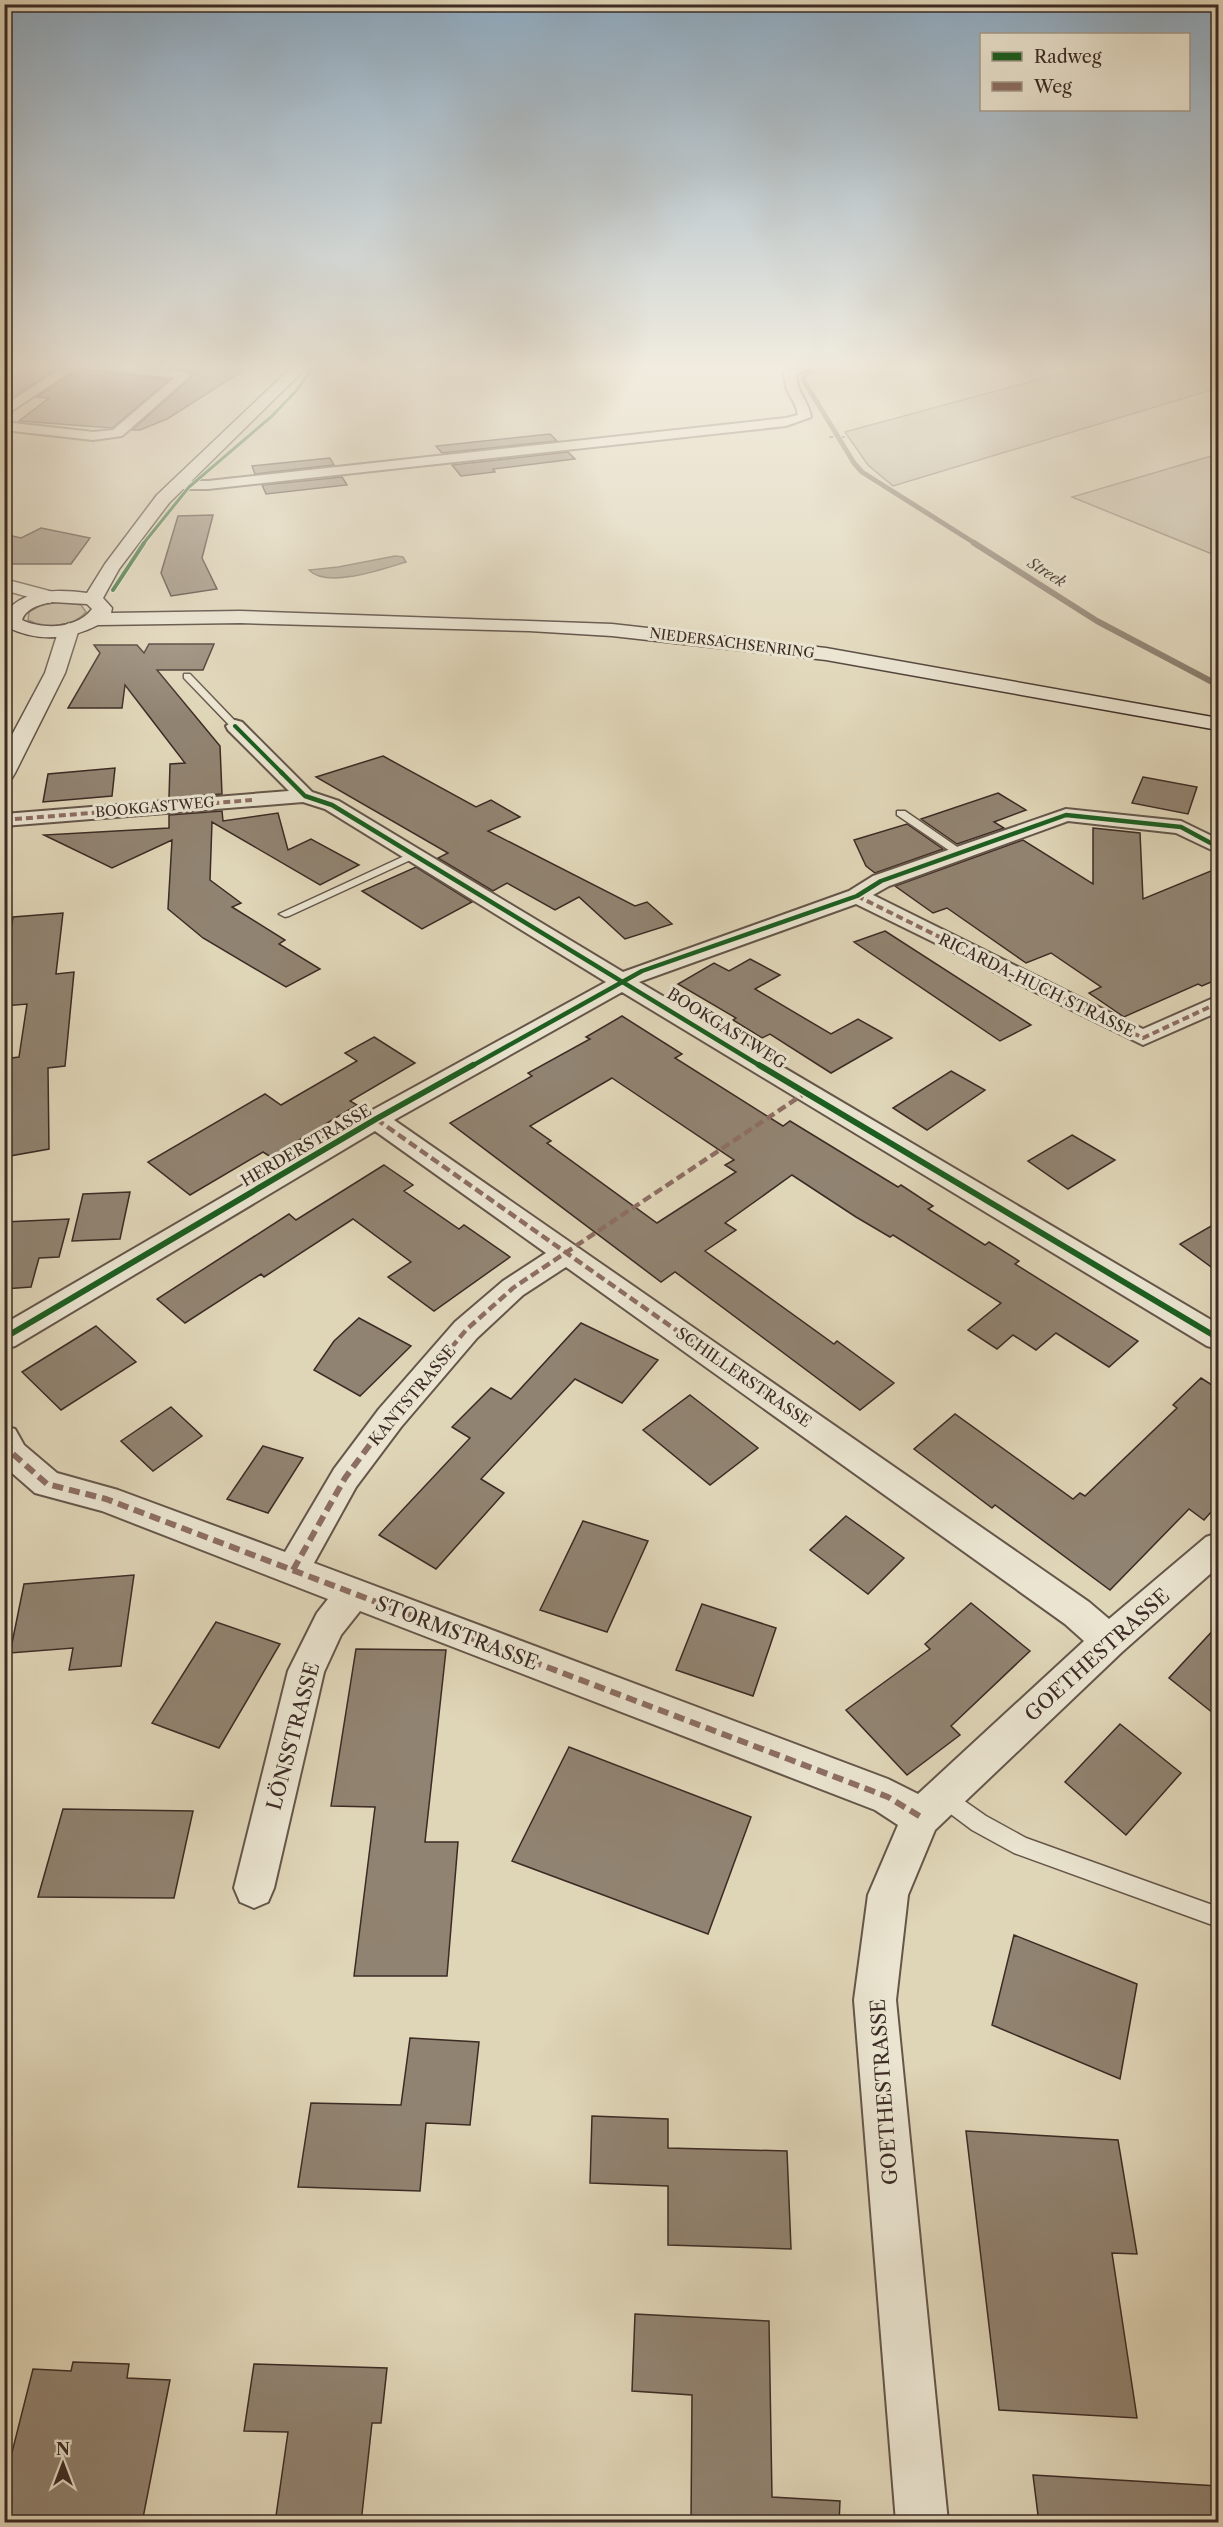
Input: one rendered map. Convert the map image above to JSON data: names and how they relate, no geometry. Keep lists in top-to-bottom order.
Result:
{
  "streets": {
    "main road": ["NIEDERSACHSENRING"],
    "street": [
      "BOOKGASTWEG",
      "RICARDA-HUCH STRASSE",
      "HERDERSTRASSE",
      "SCHILLERSTRASSE",
      "KANTSTRASSE",
      "STORMSTRASSE",
      "GOETHESTRASSE",
      "LÖNSSTRASSE"
    ]
  },
  "crossings": [
    ["BOOKGASTWEG", "HERDERSTRASSE"],
    ["RICARDA-HUCH STRASSE", "HERDERSTRASSE"],
    ["HERDERSTRASSE", "SCHILLERSTRASSE"],
    ["SCHILLERSTRASSE", "KANTSTRASSE"],
    ["SCHILLERSTRASSE", "GOETHESTRASSE"],
    ["KANTSTRASSE", "STORMSTRASSE"],
    ["STORMSTRASSE", "GOETHESTRASSE"],
    ["STORMSTRASSE", "LÖNSSTRASSE"]
  ],
  "water": ["Streek"],
  "legend": ["Radweg", "Weg"],
  "north": "top"
}
